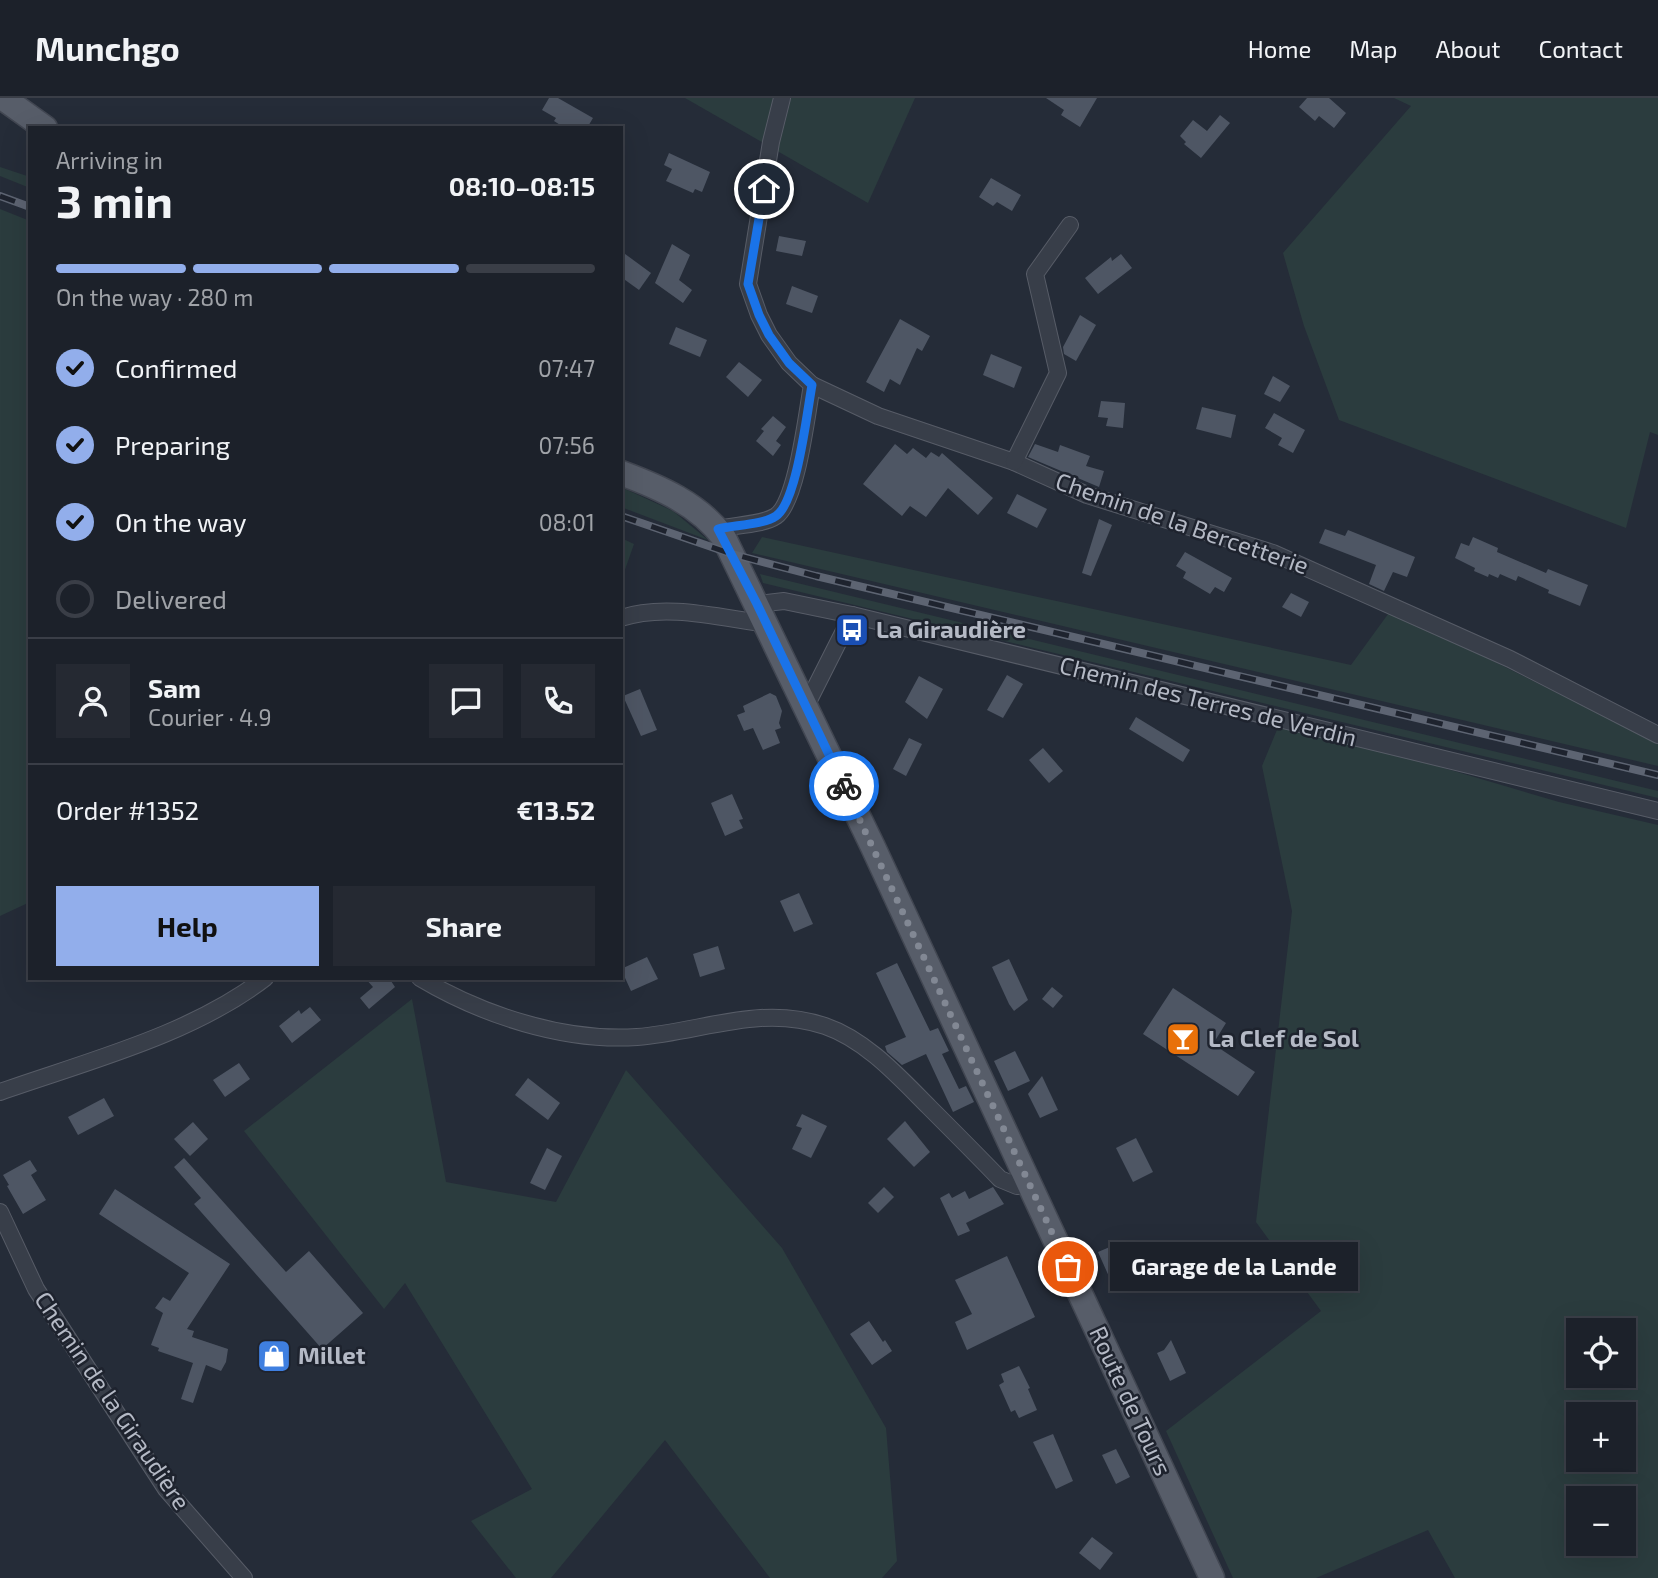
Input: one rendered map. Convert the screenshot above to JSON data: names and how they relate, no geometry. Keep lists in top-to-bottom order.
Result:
{
  "streets": {
    "main road": ["Route de Tours"],
    "street": ["Chemin de la Bercetterie", "Chemin des Terres de Verdin", "Chemin de la Giraudière"]
  },
  "crossings": [
    ["Chemin des Terres de Verdin", "Route de Tours"]
  ],
  "places": {
    "bus stop": ["La Giraudière"],
    "bar": ["La Clef de Sol"],
    "other": ["Garage de la Lande"],
    "shop": ["Millet"]
  },
  "page": {
    "header": "Munchgo",
    "nav": [
      "Home",
      "Map",
      "About",
      "Contact"
    ],
    "heading": ["3 min", "Arriving in", "08:10–08:15"],
    "panel": [
      "Sam",
      "Courier · 4.9",
      "Order #1352",
      "€13.52"
    ],
    "bar": "On the way · 280 m",
    "list": [
      ["Confirmed", "07:47"],
      ["Preparing", "07:56"],
      ["On the way", "08:01"],
      "Delivered"
    ],
    "buttons": ["Help", "Share"],
    "bubble": "Garage de la Lande",
    "map_buttons": ["+", "−"]
  }
}
